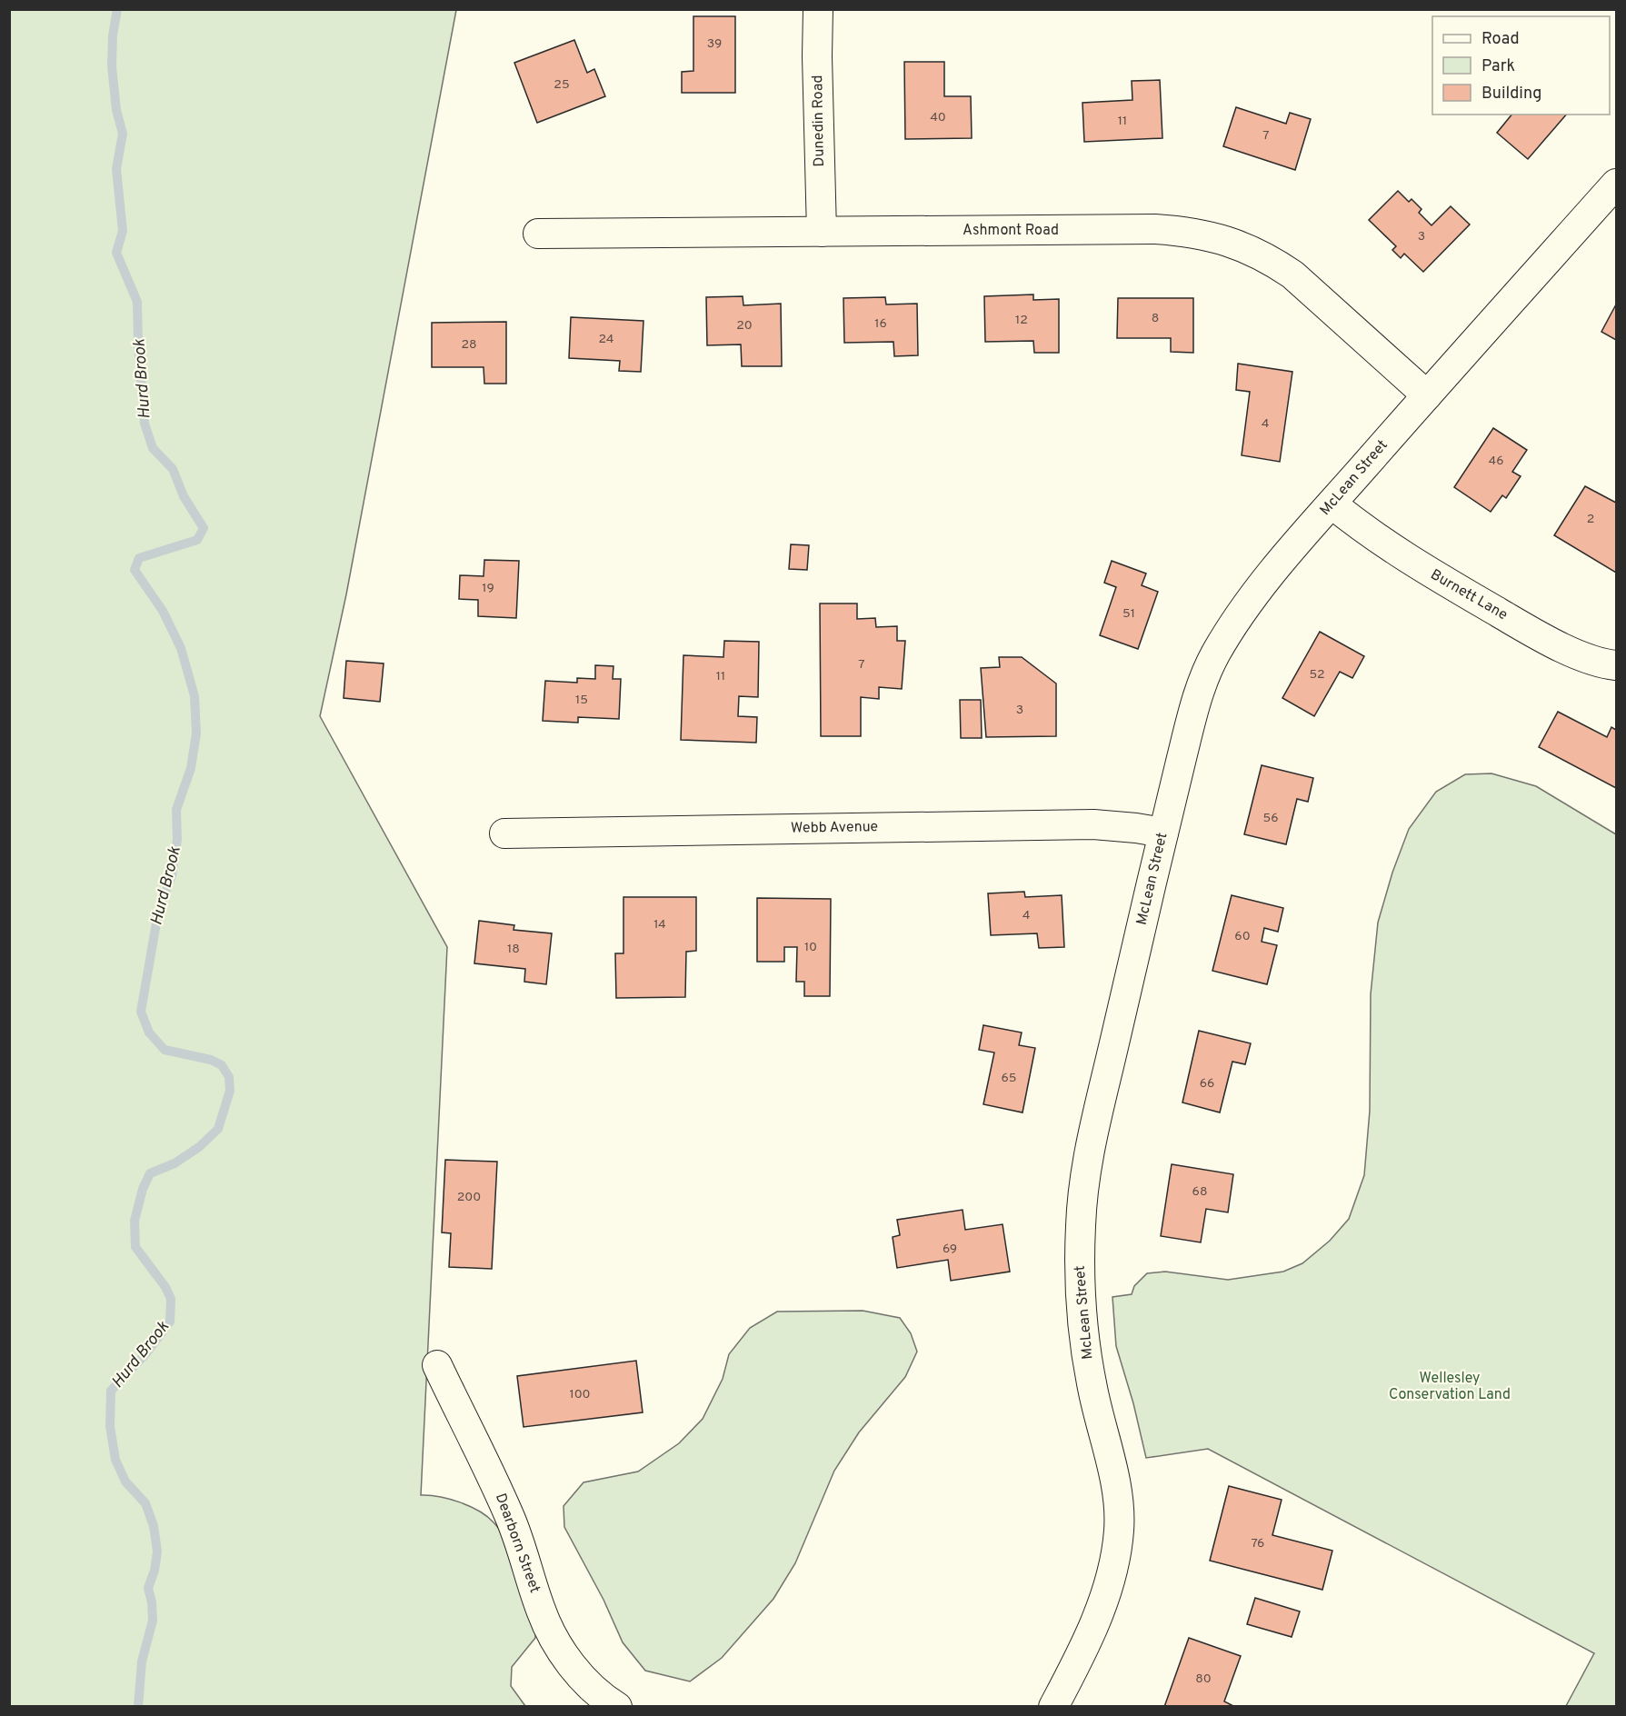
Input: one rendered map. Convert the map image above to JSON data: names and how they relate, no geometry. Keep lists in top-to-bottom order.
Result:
{
  "streets": {
    "street": [
      "Dunedin Road",
      "Ashmont Road",
      "McLean Street",
      "Burnett Lane",
      "Webb Avenue",
      "Dearborn Street"
    ]
  },
  "crossings": [
    ["Dunedin Road", "Ashmont Road"],
    ["Ashmont Road", "McLean Street"],
    ["McLean Street", "Burnett Lane"],
    ["McLean Street", "Webb Avenue"]
  ],
  "water": ["Hurd Brook"],
  "parks": ["Wellesley Conservation Land"],
  "house_numbers": [
    "39",
    "25",
    "40",
    "11",
    "7",
    "3",
    "8",
    "12",
    "16",
    "20",
    "24",
    "28",
    "4",
    "46",
    "2",
    "19",
    "51",
    "7",
    "52",
    "11",
    "15",
    "3",
    "56",
    "4",
    "14",
    "60",
    "10",
    "18",
    "65",
    "66",
    "68",
    "200",
    "69",
    "100",
    "76",
    "80"
  ],
  "legend": ["Road", "Park", "Building"]
}
